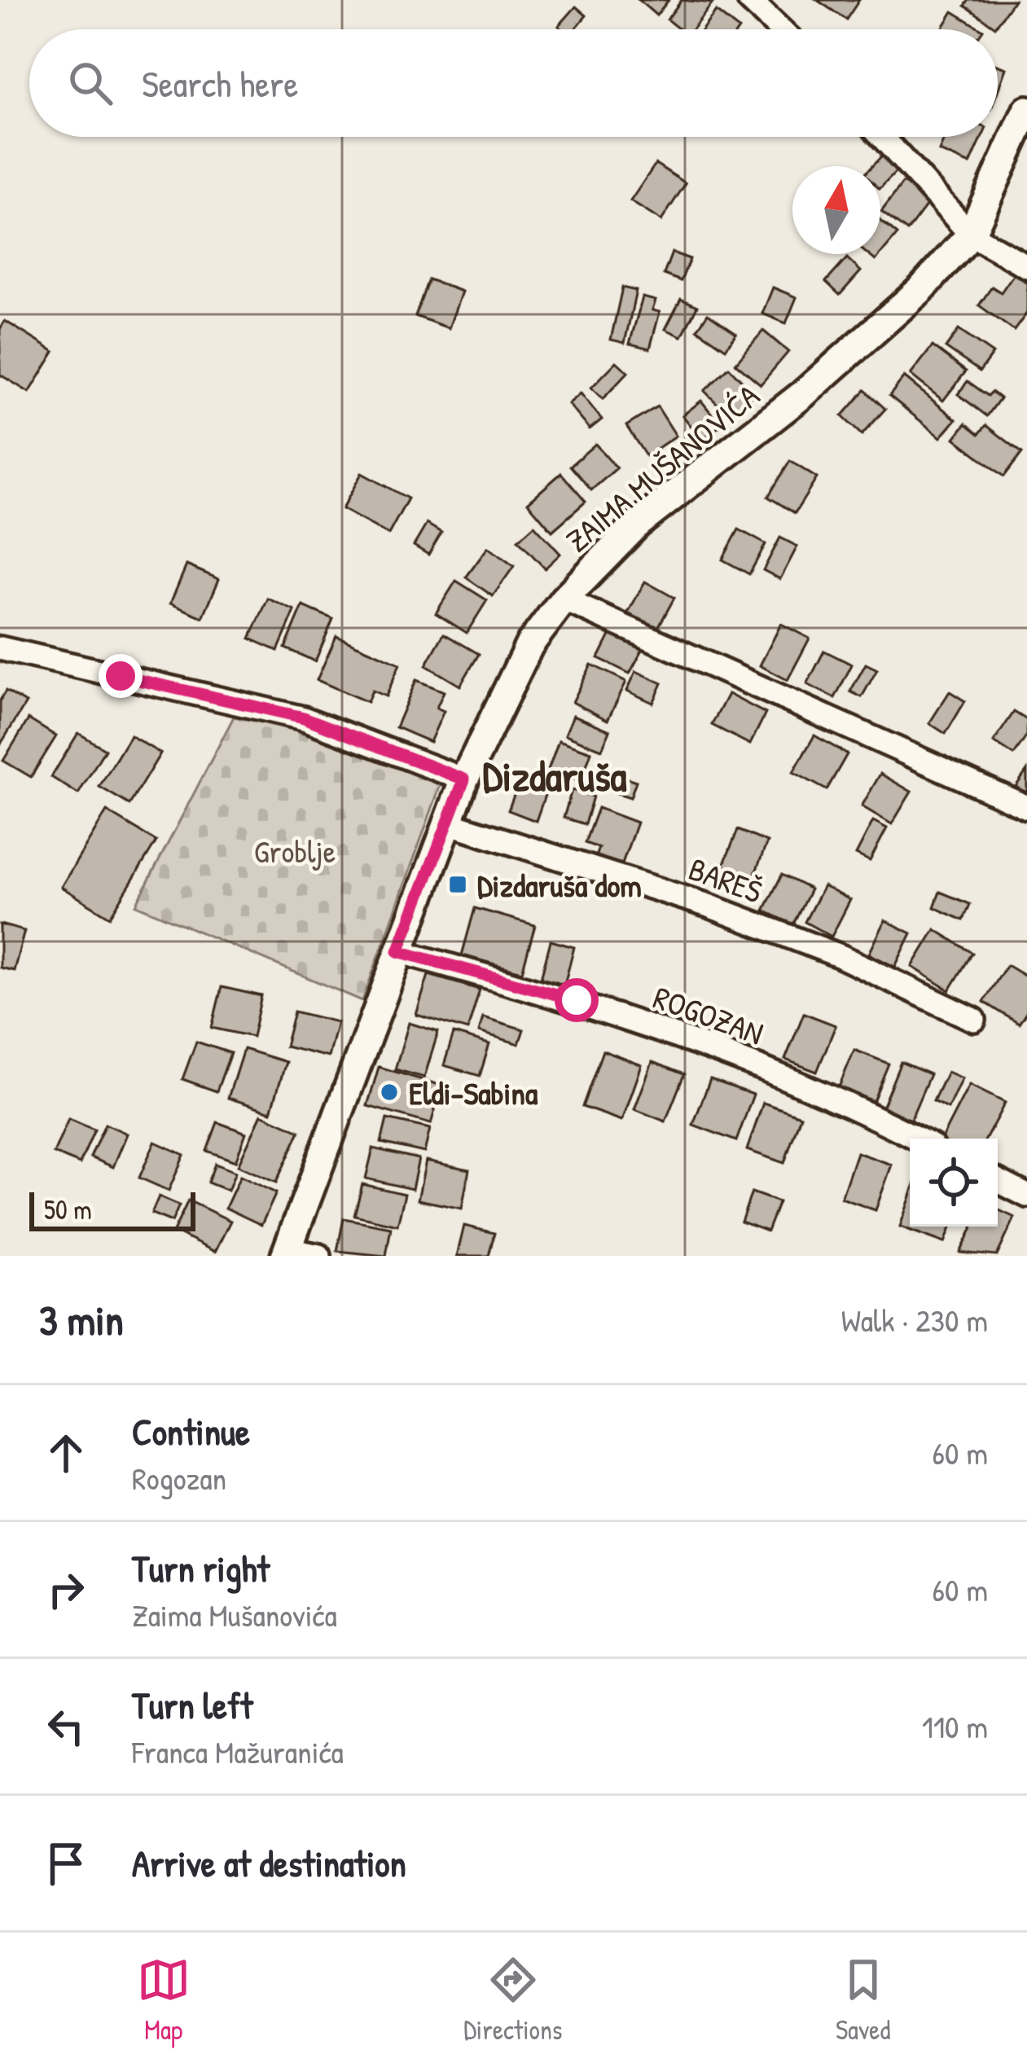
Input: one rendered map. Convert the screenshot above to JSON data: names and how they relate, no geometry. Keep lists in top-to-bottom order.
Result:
{
  "streets": {
    "street": ["ZAIMA MUŠANOVIĆA", "BAREŠ", "ROGOZAN"]
  },
  "crossings": [
    ["ZAIMA MUŠANOVIĆA", "BAREŠ"],
    ["ZAIMA MUŠANOVIĆA", "ROGOZAN"]
  ],
  "districts": ["Dizdaruša"],
  "parks": ["Groblje"],
  "places": {
    "transit": ["Dizdaruša dom"],
    "other": ["Eldi-Sabina"]
  },
  "scale_bar": "50 m",
  "north": "top",
  "page": {
    "search": "Search here",
    "scale": "50 m",
    "heading": ["3 min", "Walk · 230 m"],
    "list": [
      ["Continue", "Rogozan", "60 m"],
      ["Turn right", "Zaima Mušanovića", "60 m"],
      ["Turn left", "Franca Mažuranića", "110 m"],
      "Arrive at destination"
    ],
    "nav": ["Map", "Directions", "Saved"]
  }
}
